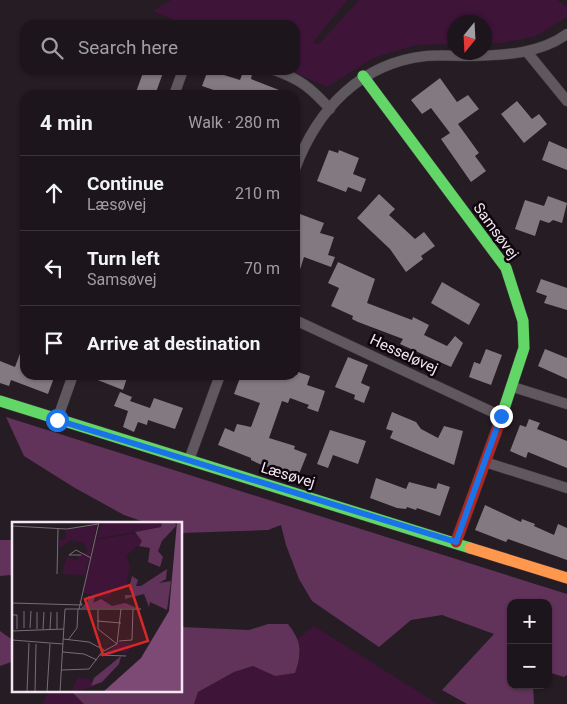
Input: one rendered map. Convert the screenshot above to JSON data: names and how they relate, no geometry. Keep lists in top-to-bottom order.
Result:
{
  "streets": {
    "street": ["Samsøvej", "Hesseløvej", "Læsøvej"]
  },
  "crossings": [
    ["Samsøvej", "Hesseløvej"],
    ["Samsøvej", "Læsøvej"]
  ],
  "north": "bottom",
  "page": {
    "search": "Search here",
    "heading": ["4 min", "Walk · 280 m"],
    "list": [
      ["Continue", "Læsøvej", "210 m"],
      ["Turn left", "Samsøvej", "70 m"],
      "Arrive at destination"
    ],
    "map_buttons": ["+", "−"]
  }
}
